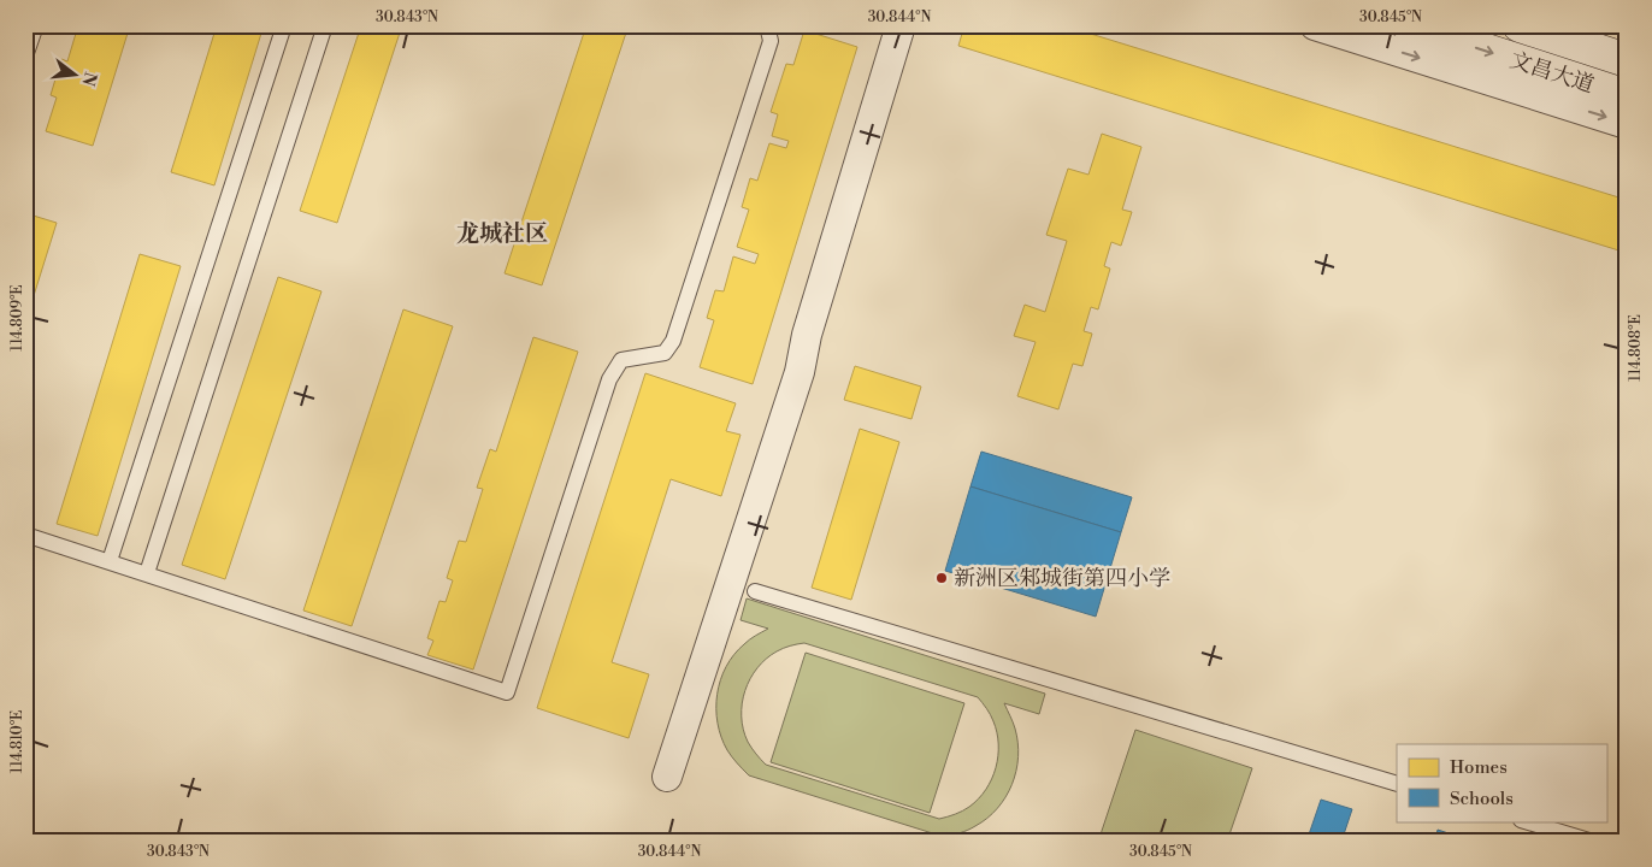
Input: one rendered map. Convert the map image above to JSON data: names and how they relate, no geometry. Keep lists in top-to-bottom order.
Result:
{
  "streets": {
    "main road": ["文昌大道"]
  },
  "districts": ["龙城社区"],
  "places": ["新洲区邾城街第四小学"],
  "legend": ["Homes", "Schools"],
  "north": "right",
  "coordinates": [
    "30.843°N",
    "30.844°N",
    "30.845°N",
    "114.809°E",
    "114.808°E",
    "114.810°E"
  ]
}
